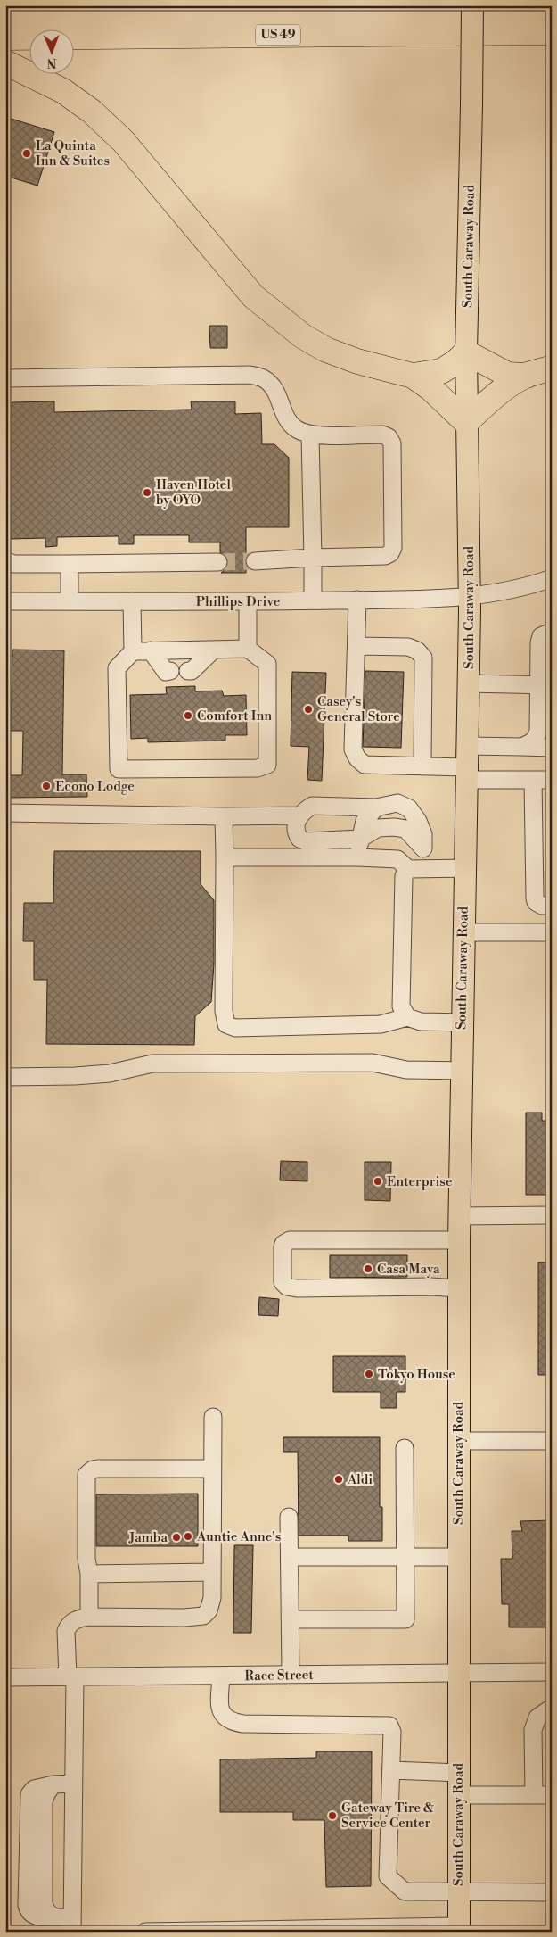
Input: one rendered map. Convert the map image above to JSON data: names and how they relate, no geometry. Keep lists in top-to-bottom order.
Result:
{
  "streets": {
    "highway": ["US 49"],
    "main road": ["South Caraway Road"],
    "street": ["Phillips Drive", "Race Street"]
  },
  "crossings": [
    ["South Caraway Road", "Phillips Drive"],
    ["South Caraway Road", "Race Street"]
  ],
  "places": [
    "La Quinta Inn & Suites",
    "Haven Hotel by OYO",
    "Casey's General Store",
    "Comfort Inn",
    "Econo Lodge",
    "Enterprise",
    "Casa Maya",
    "Tokyo House",
    "Aldi",
    "Auntie Anne's",
    "Jamba",
    "Gateway Tire & Service Center"
  ],
  "north": "bottom"
}
